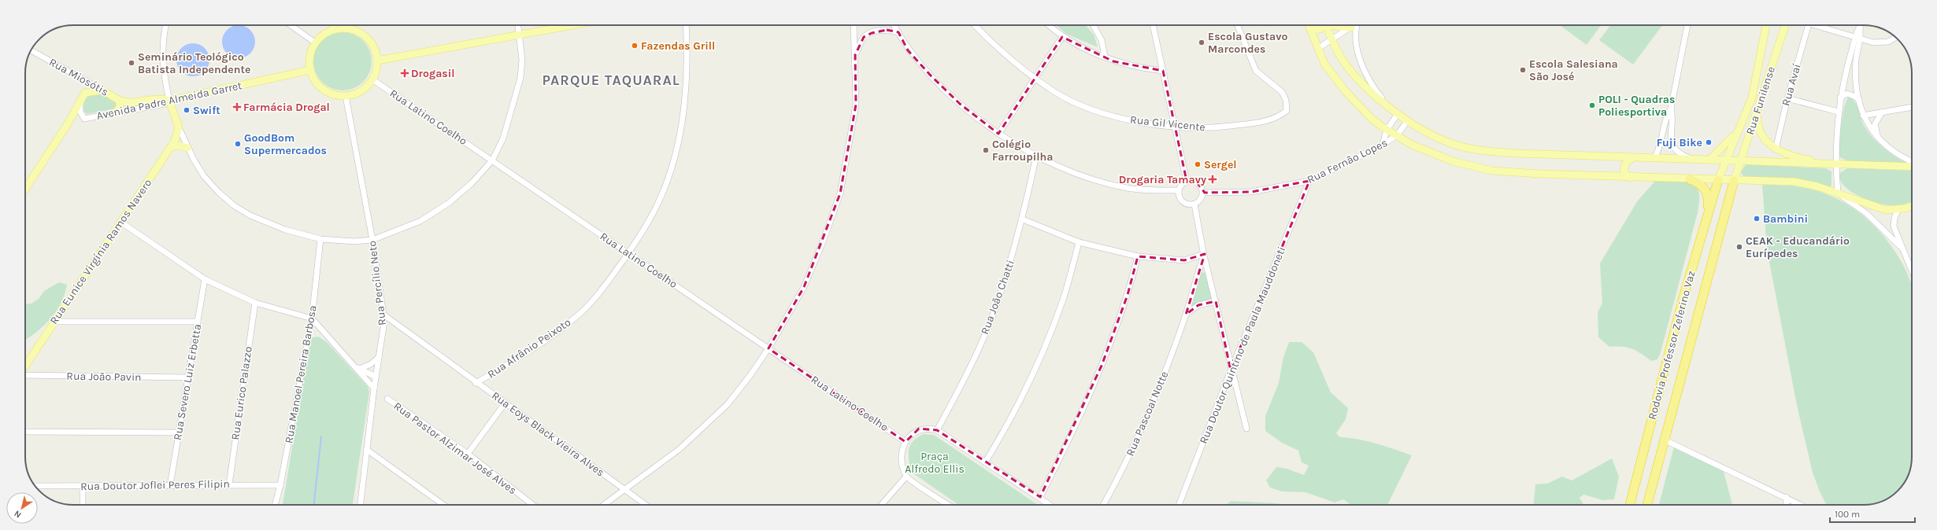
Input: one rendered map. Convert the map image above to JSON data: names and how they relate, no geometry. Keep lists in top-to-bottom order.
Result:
{
  "streets": {
    "highway": ["Rodovia Professor Zeferino Vaz"],
    "main road": [
      "Rua Miosótis",
      "Avenida Padre Almeida Garret",
      "Rua Funilense",
      "Rua Eunice Virgínia Ramos Navero"
    ],
    "street": [
      "Rua Avaí",
      "Rua Latino Coelho",
      "Rua Gil Vicente",
      "Rua Fernão Lopes",
      "Rua Percílio Neto",
      "Rua João Chatti",
      "Rua Doutor Quintino de Paula Mauddoneti",
      "Rua Afrânio Peixoto",
      "Rua Manoel Pereira Barbosa",
      "Rua João Pavin",
      "Rua Severo Luiz Erbetta",
      "Rua Eurico Palazzo",
      "Rua Pascoal Notte",
      "Rua Eoys Black Vieira Alves",
      "Rua Pastor Alzimar José Alves",
      "Rua Doutor Joflei Peres Filipin"
    ]
  },
  "crossings": [
    ["Rua Miosótis", "Avenida Padre Almeida Garret"],
    ["Avenida Padre Almeida Garret", "Rua Latino Coelho"],
    ["Avenida Padre Almeida Garret", "Rua Percílio Neto"],
    ["Rua Funilense", "Rodovia Professor Zeferino Vaz"],
    ["Rua Latino Coelho", "Rua Percílio Neto"],
    ["Rua Latino Coelho", "Rua Afrânio Peixoto"],
    ["Rua Fernão Lopes", "Rua Doutor Quintino de Paula Mauddoneti"],
    ["Rua Percílio Neto", "Rua Eoys Black Vieira Alves"],
    ["Rua Afrânio Peixoto", "Rua Eoys Black Vieira Alves"],
    ["Rua Manoel Pereira Barbosa", "Rua Doutor Joflei Peres Filipin"],
    ["Rua João Pavin", "Rua Severo Luiz Erbetta"],
    ["Rua Severo Luiz Erbetta", "Rua Doutor Joflei Peres Filipin"],
    ["Rua Eurico Palazzo", "Rua Doutor Joflei Peres Filipin"]
  ],
  "districts": ["PARQUE TAQUARAL"],
  "parks": ["Praça Alfredo Ellis"],
  "places": {
    "other": [
      "Escola Gustavo Marcondes",
      "Fazendas Grill",
      "Seminário Teológico Batista Independente",
      "Escola Salesiana São José",
      "POLI - Quadras Poliesportiva",
      "Swift",
      "Fuji Bike",
      "GoodBom Supermercados",
      "Colégio Farroupilha",
      "Sergel",
      "Bambini",
      "CEAK - Educandário Eurípedes"
    ],
    "health": ["Drogasil", "Farmácia Drogal", "Drogaria Tamavy"]
  },
  "scale_bar": "100 m",
  "north": "bottom left"
}
